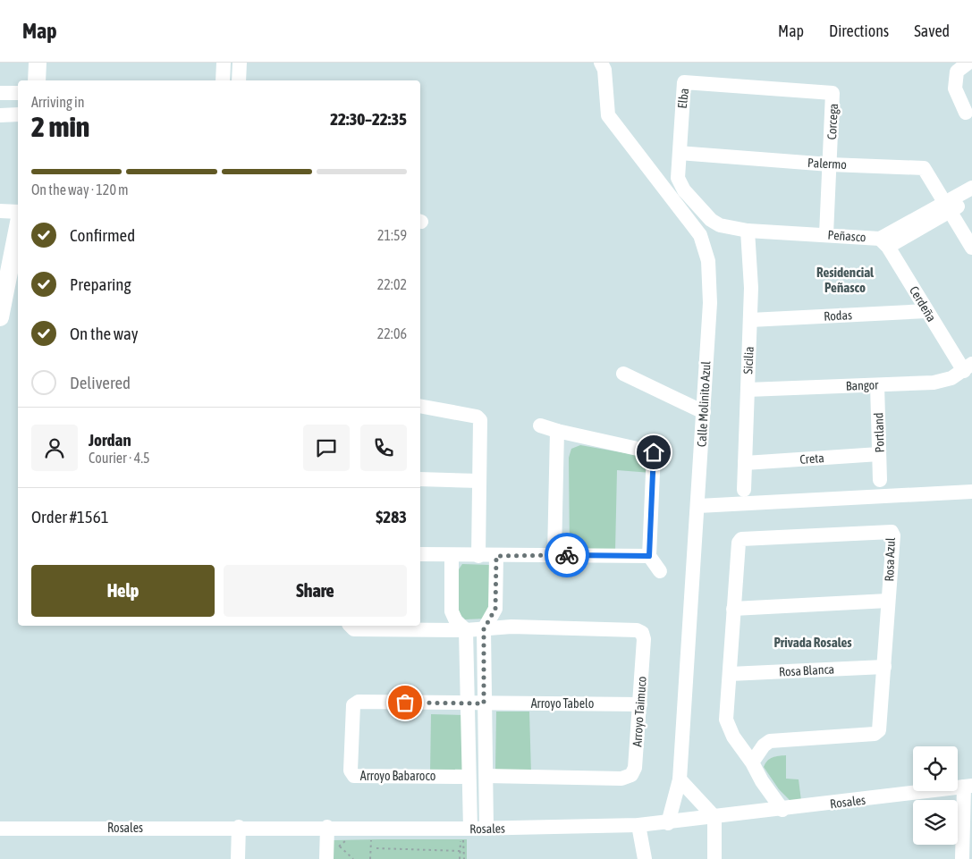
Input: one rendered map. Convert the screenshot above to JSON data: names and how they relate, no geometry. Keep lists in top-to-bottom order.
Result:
{
  "streets": {
    "street": [
      "Elba",
      "Corcega",
      "Palermo",
      "Peñasco",
      "Cerdeña",
      "Rodas",
      "Sicilia",
      "Bangor",
      "Calle Molinito Azul",
      "Portland",
      "Creta",
      "Rosa Azul",
      "Rosa Blanca",
      "Arroyo Tabelo",
      "Arroyo Taimuco",
      "Arroyo Babaroco",
      "Rosales"
    ]
  },
  "crossings": [
    ["Elba", "Corcega"],
    ["Elba", "Palermo"],
    ["Elba", "Peñasco"],
    ["Corcega", "Palermo"],
    ["Corcega", "Peñasco"],
    ["Palermo", "Peñasco"],
    ["Peñasco", "Cerdeña"],
    ["Peñasco", "Sicilia"],
    ["Cerdeña", "Rodas"],
    ["Cerdeña", "Bangor"],
    ["Rodas", "Sicilia"],
    ["Sicilia", "Bangor"],
    ["Sicilia", "Creta"],
    ["Bangor", "Portland"],
    ["Calle Molinito Azul", "Rosales"],
    ["Portland", "Creta"],
    ["Rosa Azul", "Rosa Blanca"],
    ["Arroyo Tabelo", "Arroyo Taimuco"],
    ["Arroyo Tabelo", "Arroyo Babaroco"]
  ],
  "districts": ["Residencial Peñasco", "Privada Rosales"],
  "page": {
    "header": "Map",
    "nav": ["Map", "Directions", "Saved"],
    "heading": ["2 min", "Arriving in", "22:30–22:35"],
    "panel": [
      "Jordan",
      "Courier · 4.5",
      "Order #1561",
      "$283"
    ],
    "bar": "On the way · 120 m",
    "list": [
      ["Confirmed", "21:59"],
      ["Preparing", "22:02"],
      ["On the way", "22:06"],
      "Delivered"
    ],
    "buttons": ["Help", "Share"]
  }
}
